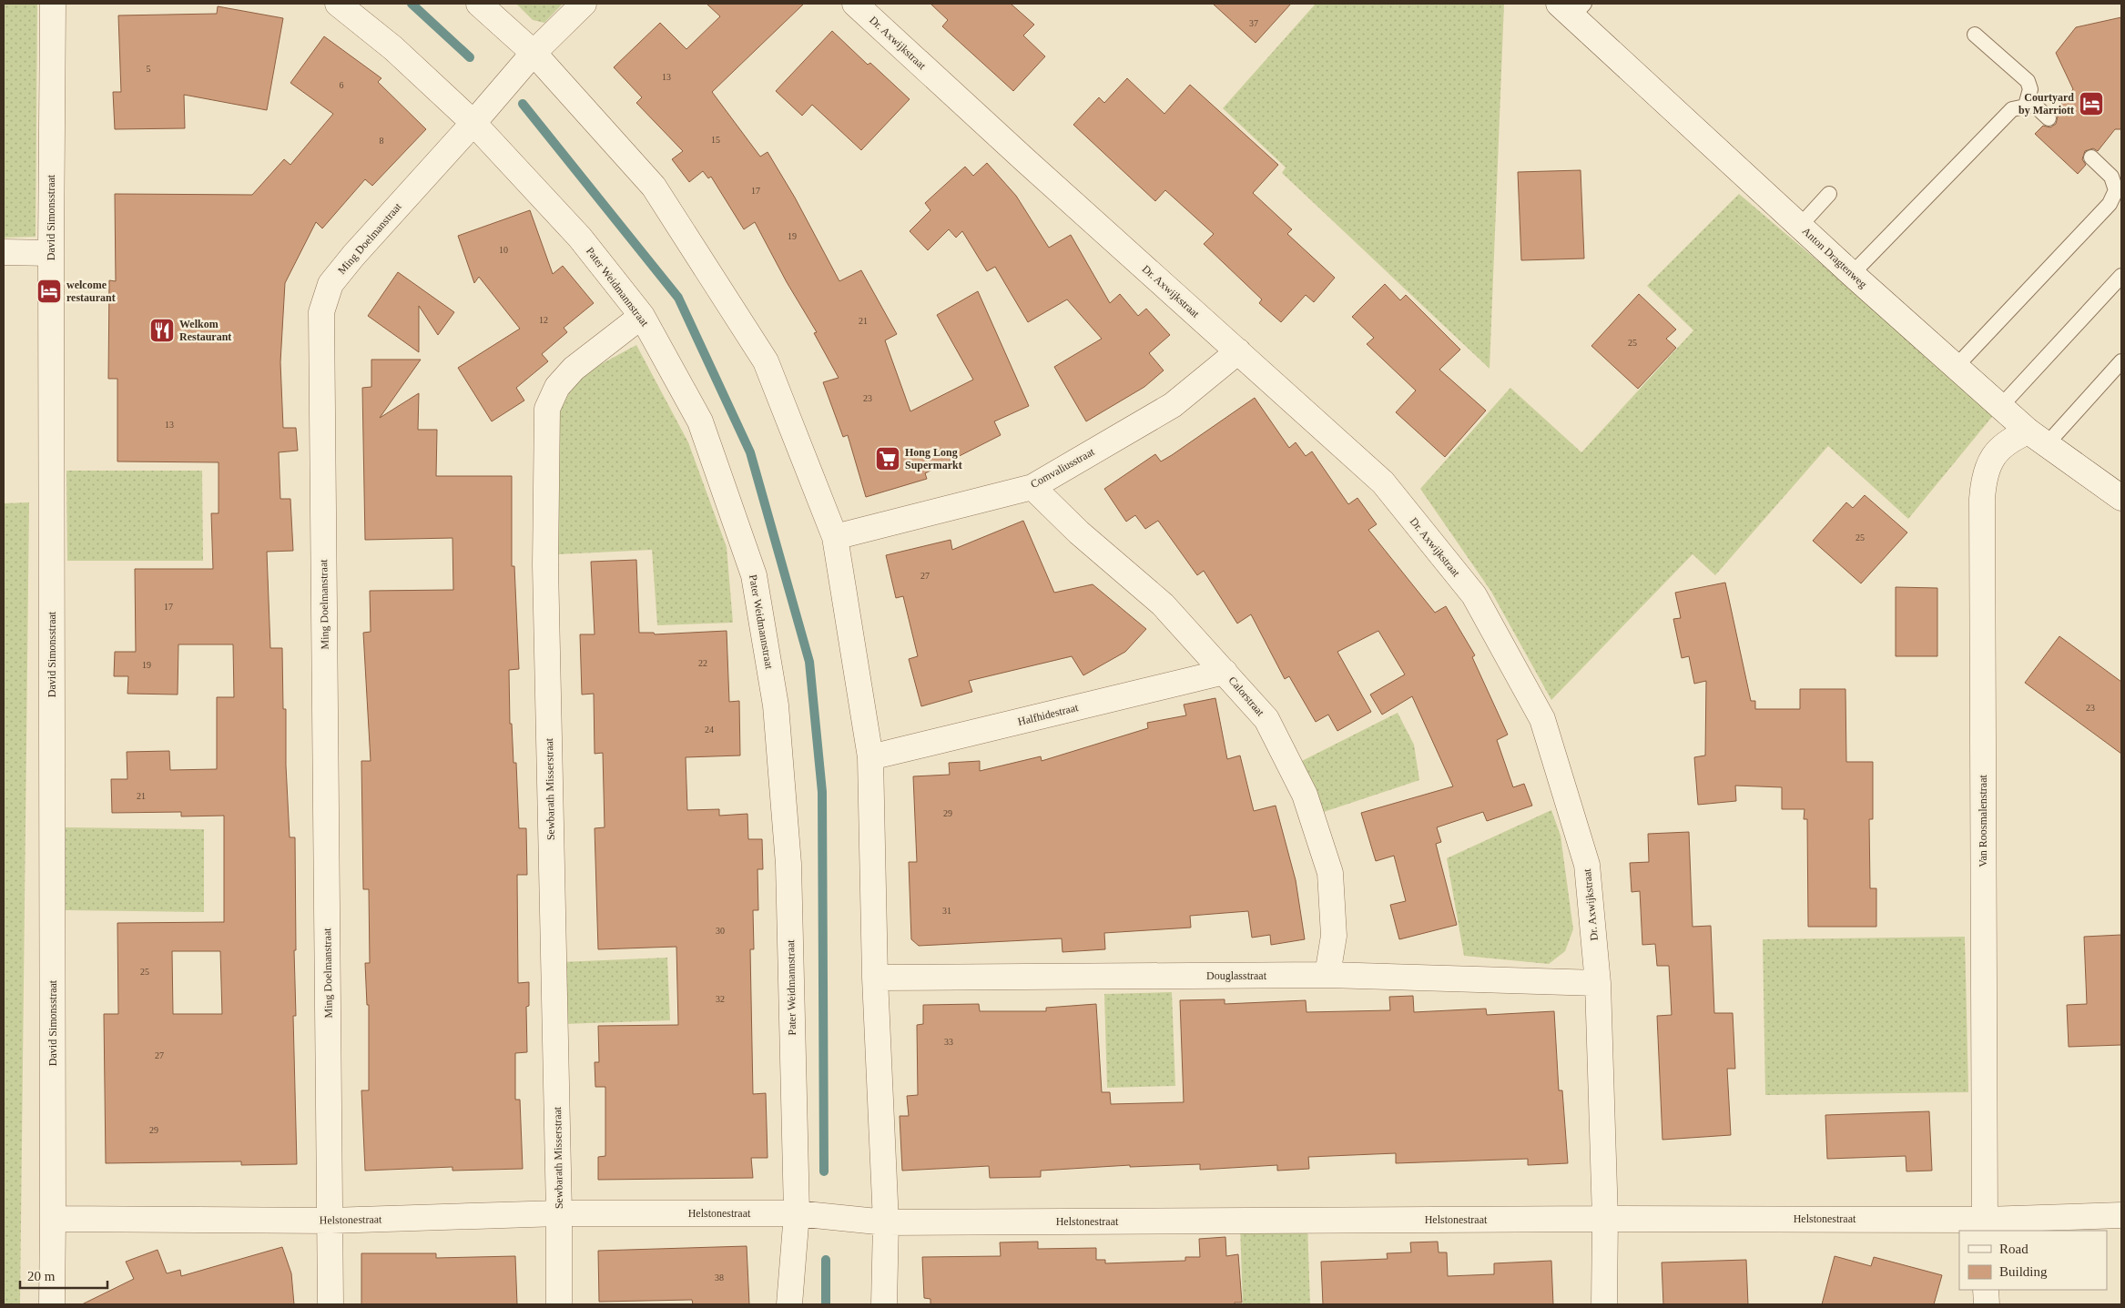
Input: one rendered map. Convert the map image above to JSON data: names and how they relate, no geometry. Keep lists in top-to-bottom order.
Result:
{
  "streets": {
    "street": [
      "Dr. Axwijkstraat",
      "David Simonsstraat",
      "Ming Doelmanstraat",
      "Anton Dragtenweg",
      "Pater Weidmannstraat",
      "Comvaliusstraat",
      "Calorstraat",
      "Halfhidestraat",
      "Sewbarath Misserstraat",
      "Van Roosmalenstraat",
      "Douglasstraat",
      "Helstonestraat"
    ]
  },
  "crossings": [
    ["Dr. Axwijkstraat", "Comvaliusstraat"],
    ["Dr. Axwijkstraat", "Douglasstraat"],
    ["Dr. Axwijkstraat", "Helstonestraat"],
    ["David Simonsstraat", "Helstonestraat"],
    ["Ming Doelmanstraat", "Pater Weidmannstraat"],
    ["Ming Doelmanstraat", "Helstonestraat"],
    ["Anton Dragtenweg", "Van Roosmalenstraat"],
    ["Pater Weidmannstraat", "Sewbarath Misserstraat"],
    ["Pater Weidmannstraat", "Helstonestraat"],
    ["Comvaliusstraat", "Calorstraat"],
    ["Calorstraat", "Halfhidestraat"],
    ["Calorstraat", "Douglasstraat"],
    ["Sewbarath Misserstraat", "Helstonestraat"],
    ["Van Roosmalenstraat", "Helstonestraat"]
  ],
  "places": {
    "hotel": ["Courtyard by Marriott", "welcome restaurant"],
    "restaurant": ["Welkom Restaurant"],
    "supermarket": ["Hong Long Supermarkt"]
  },
  "house_numbers": [
    "37",
    "5",
    "13",
    "6",
    "15",
    "8",
    "17",
    "19",
    "10",
    "12",
    "21",
    "25",
    "23",
    "13",
    "25",
    "27",
    "17",
    "22",
    "19",
    "23",
    "24",
    "21",
    "29",
    "31",
    "30",
    "25",
    "32",
    "33",
    "27",
    "29",
    "38"
  ],
  "legend": ["Road", "Building"],
  "scale_bar": "20 m"
}
